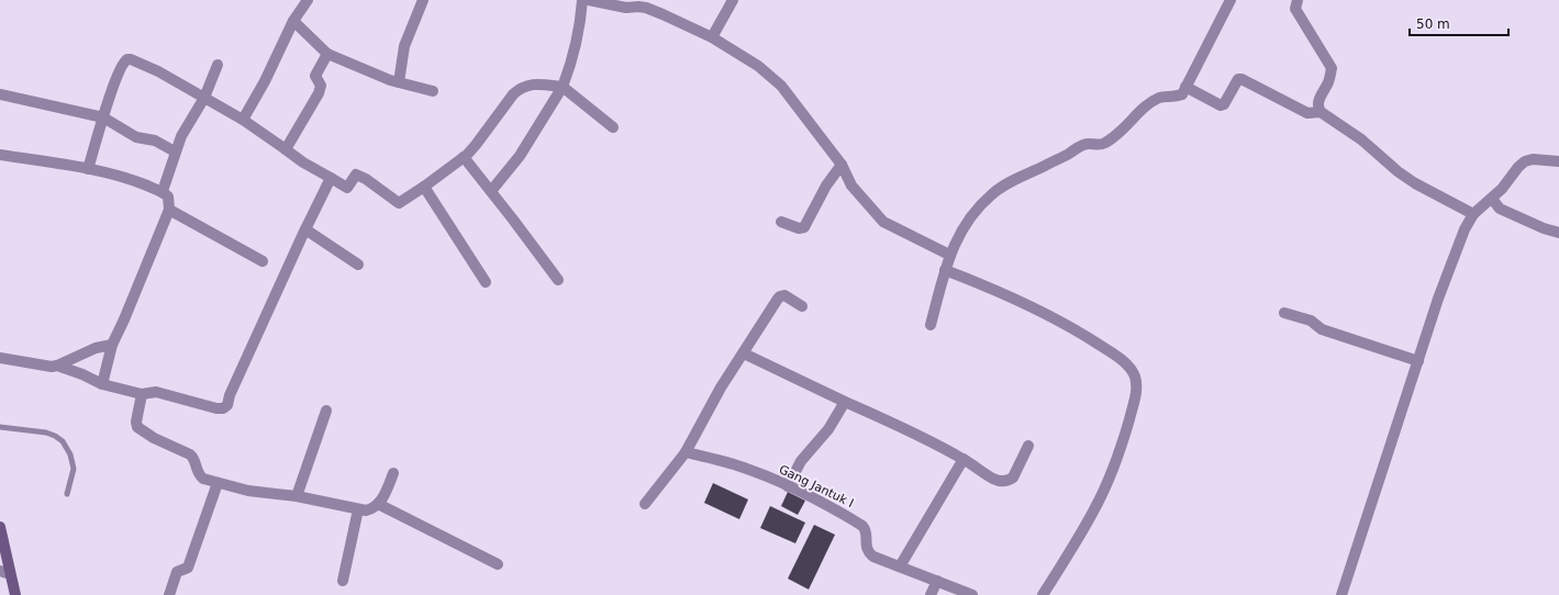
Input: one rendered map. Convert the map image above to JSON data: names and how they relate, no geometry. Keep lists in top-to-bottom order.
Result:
{
  "streets": {
    "street": ["Gang Jantuk I"]
  },
  "scale_bar": "50 m"
}
